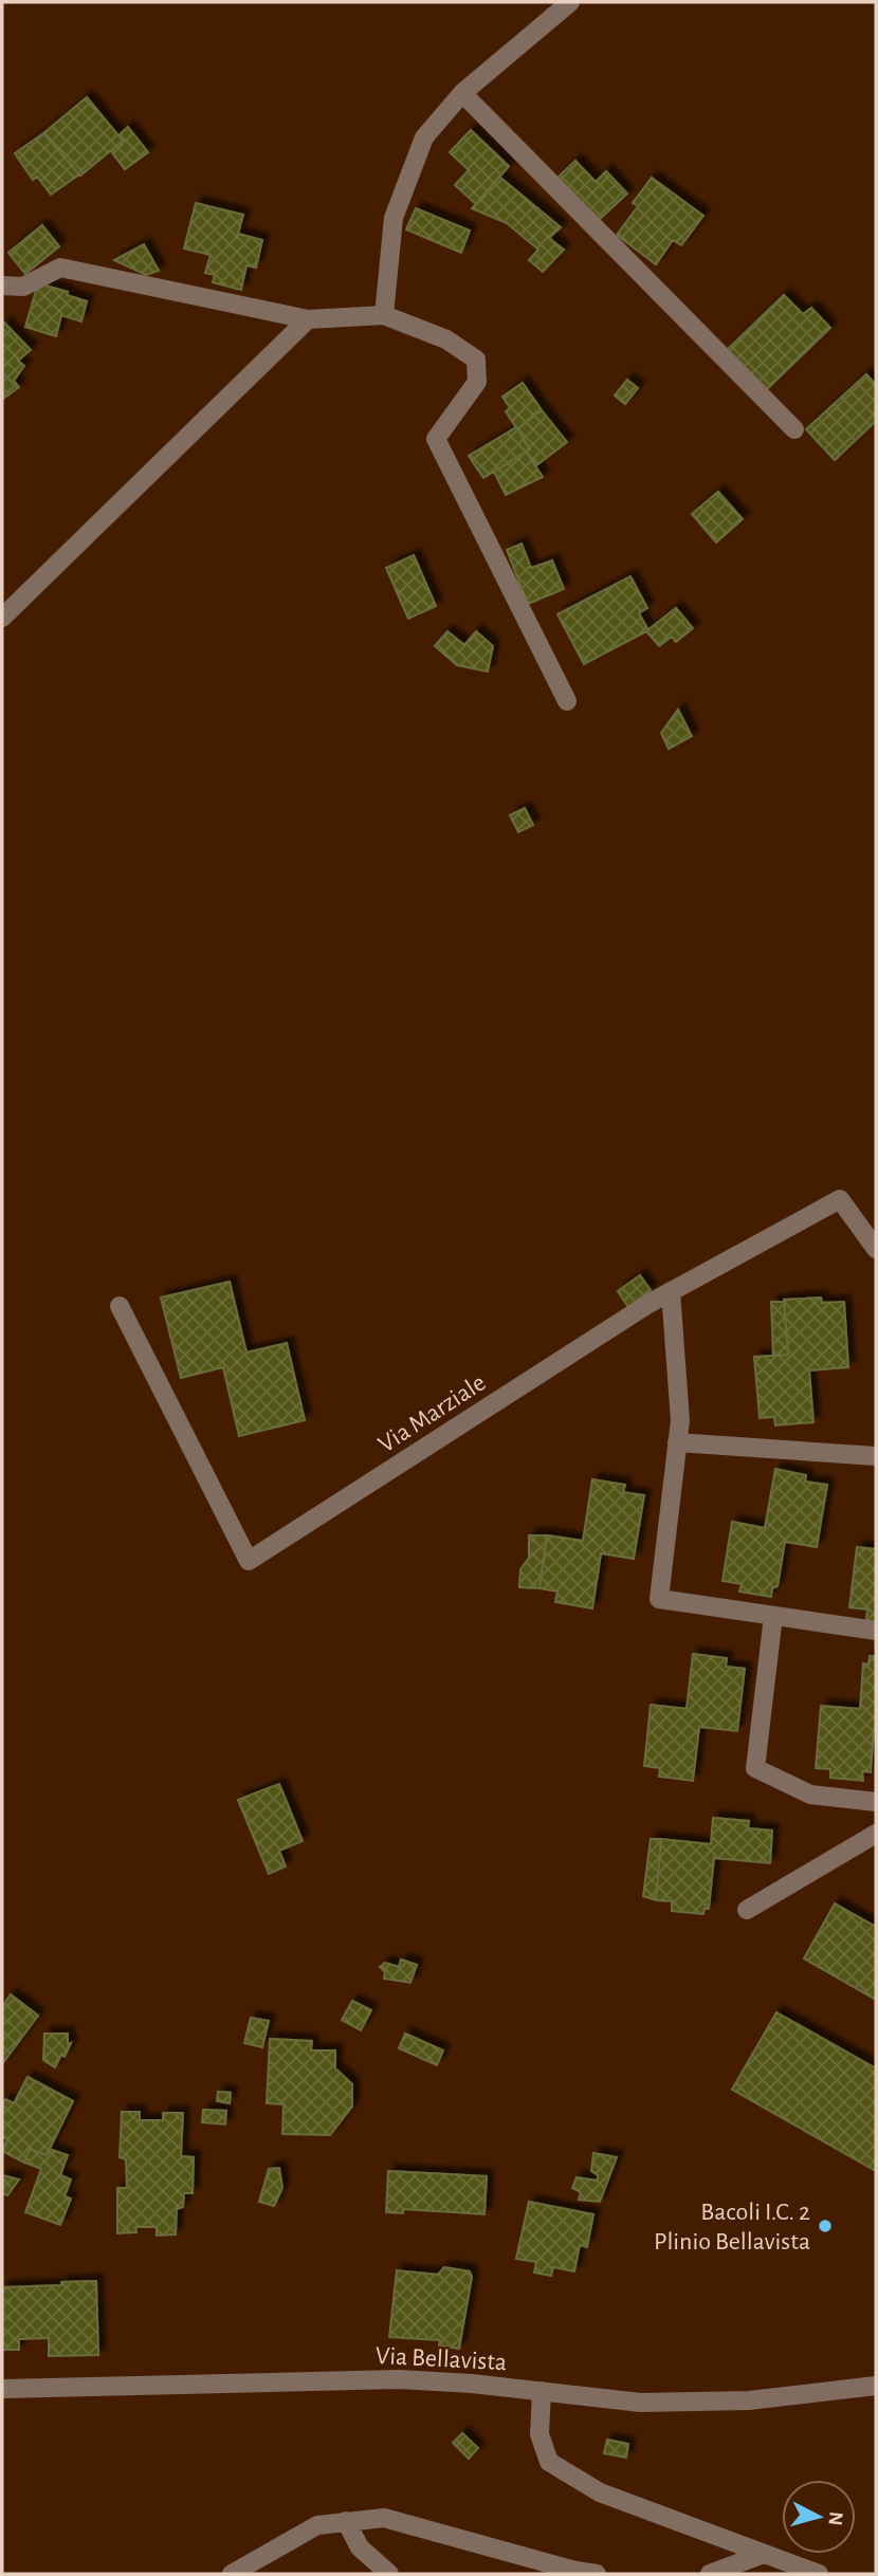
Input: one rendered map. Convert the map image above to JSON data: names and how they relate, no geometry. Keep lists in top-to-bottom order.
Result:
{
  "streets": {
    "street": ["Via Marziale", "Via Bellavista"]
  },
  "places": ["Bacoli I.C. 2 Plinio Bellavista"],
  "north": "right"
}
